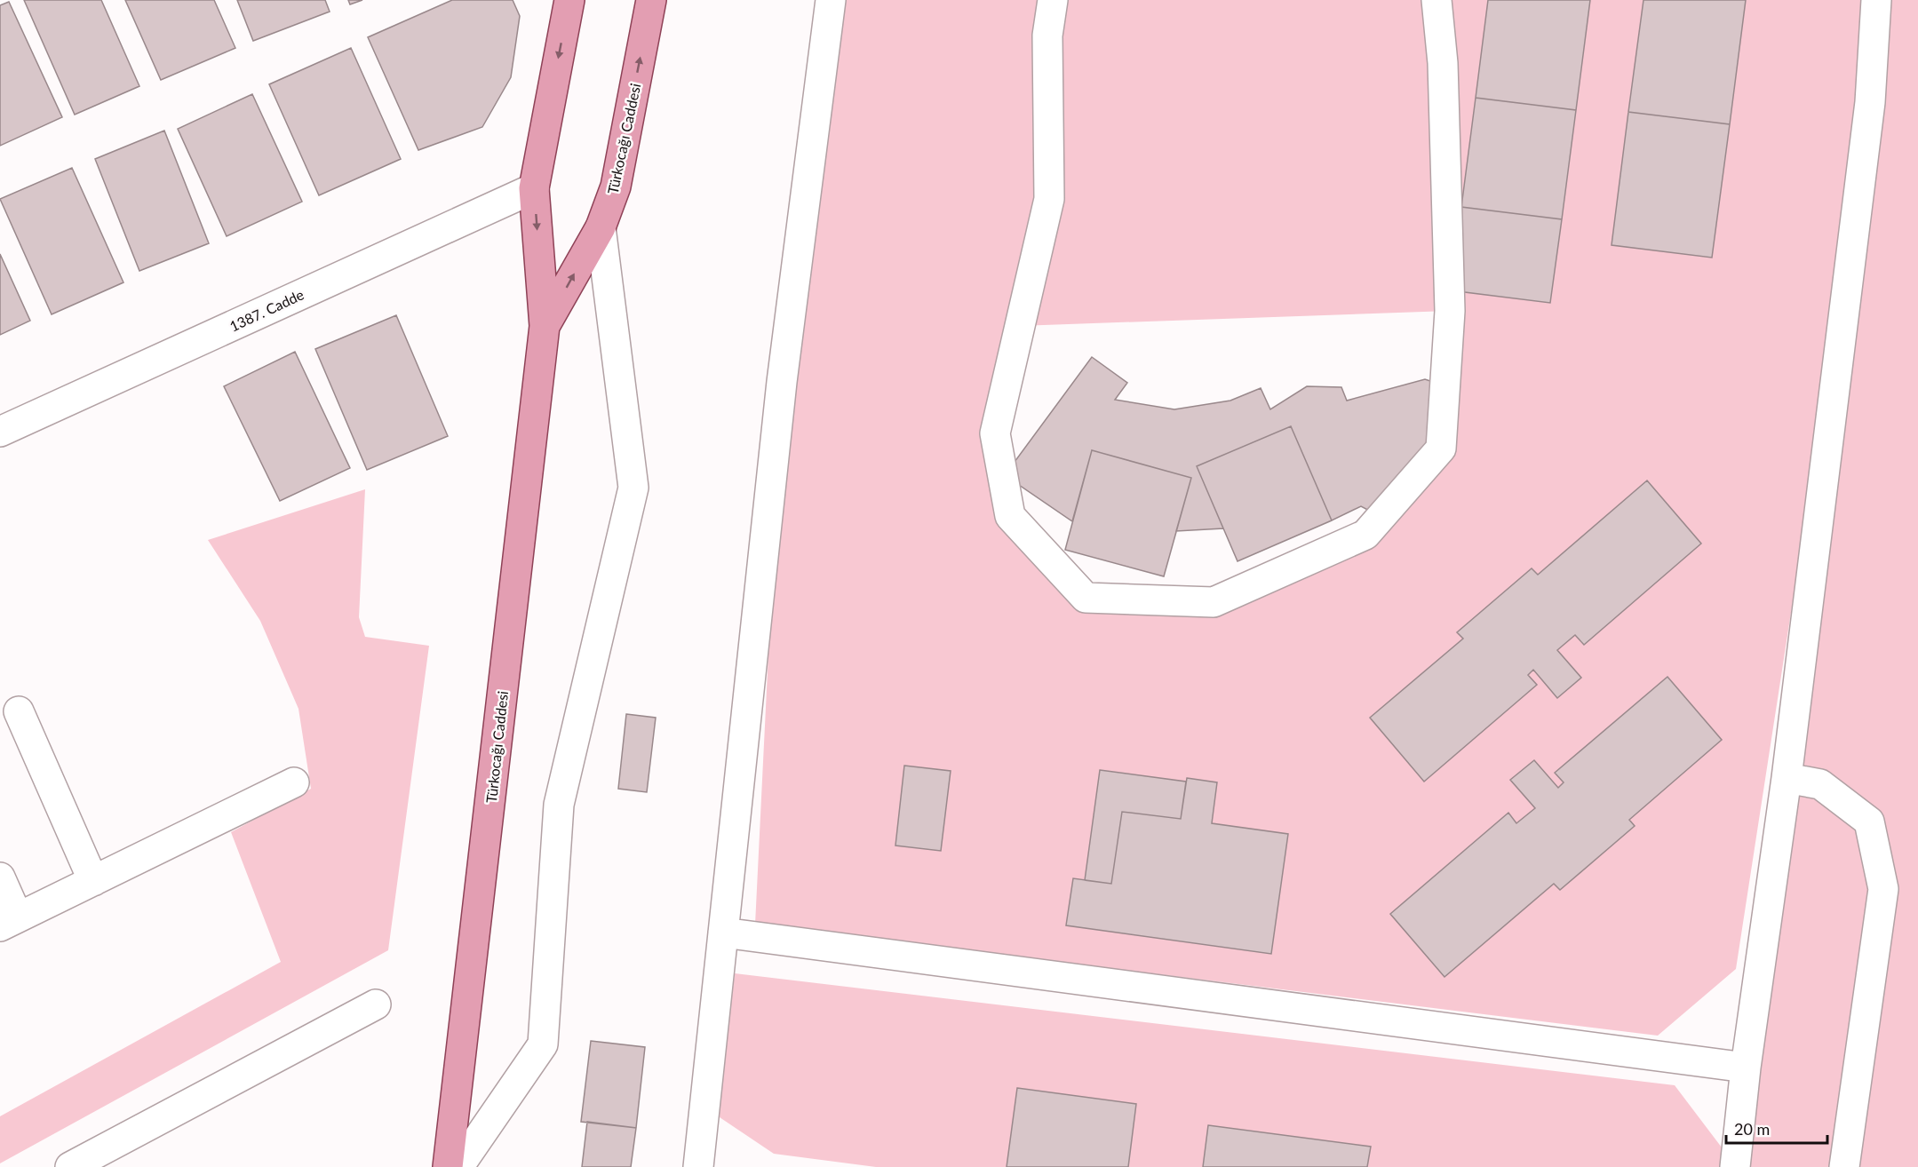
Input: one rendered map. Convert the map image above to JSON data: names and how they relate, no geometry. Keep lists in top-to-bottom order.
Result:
{
  "streets": {
    "main road": ["Türkocağı Caddesi"],
    "street": ["1387. Cadde"]
  },
  "crossings": [
    ["Türkocağı Caddesi", "1387. Cadde"]
  ],
  "scale_bar": "20 m"
}
